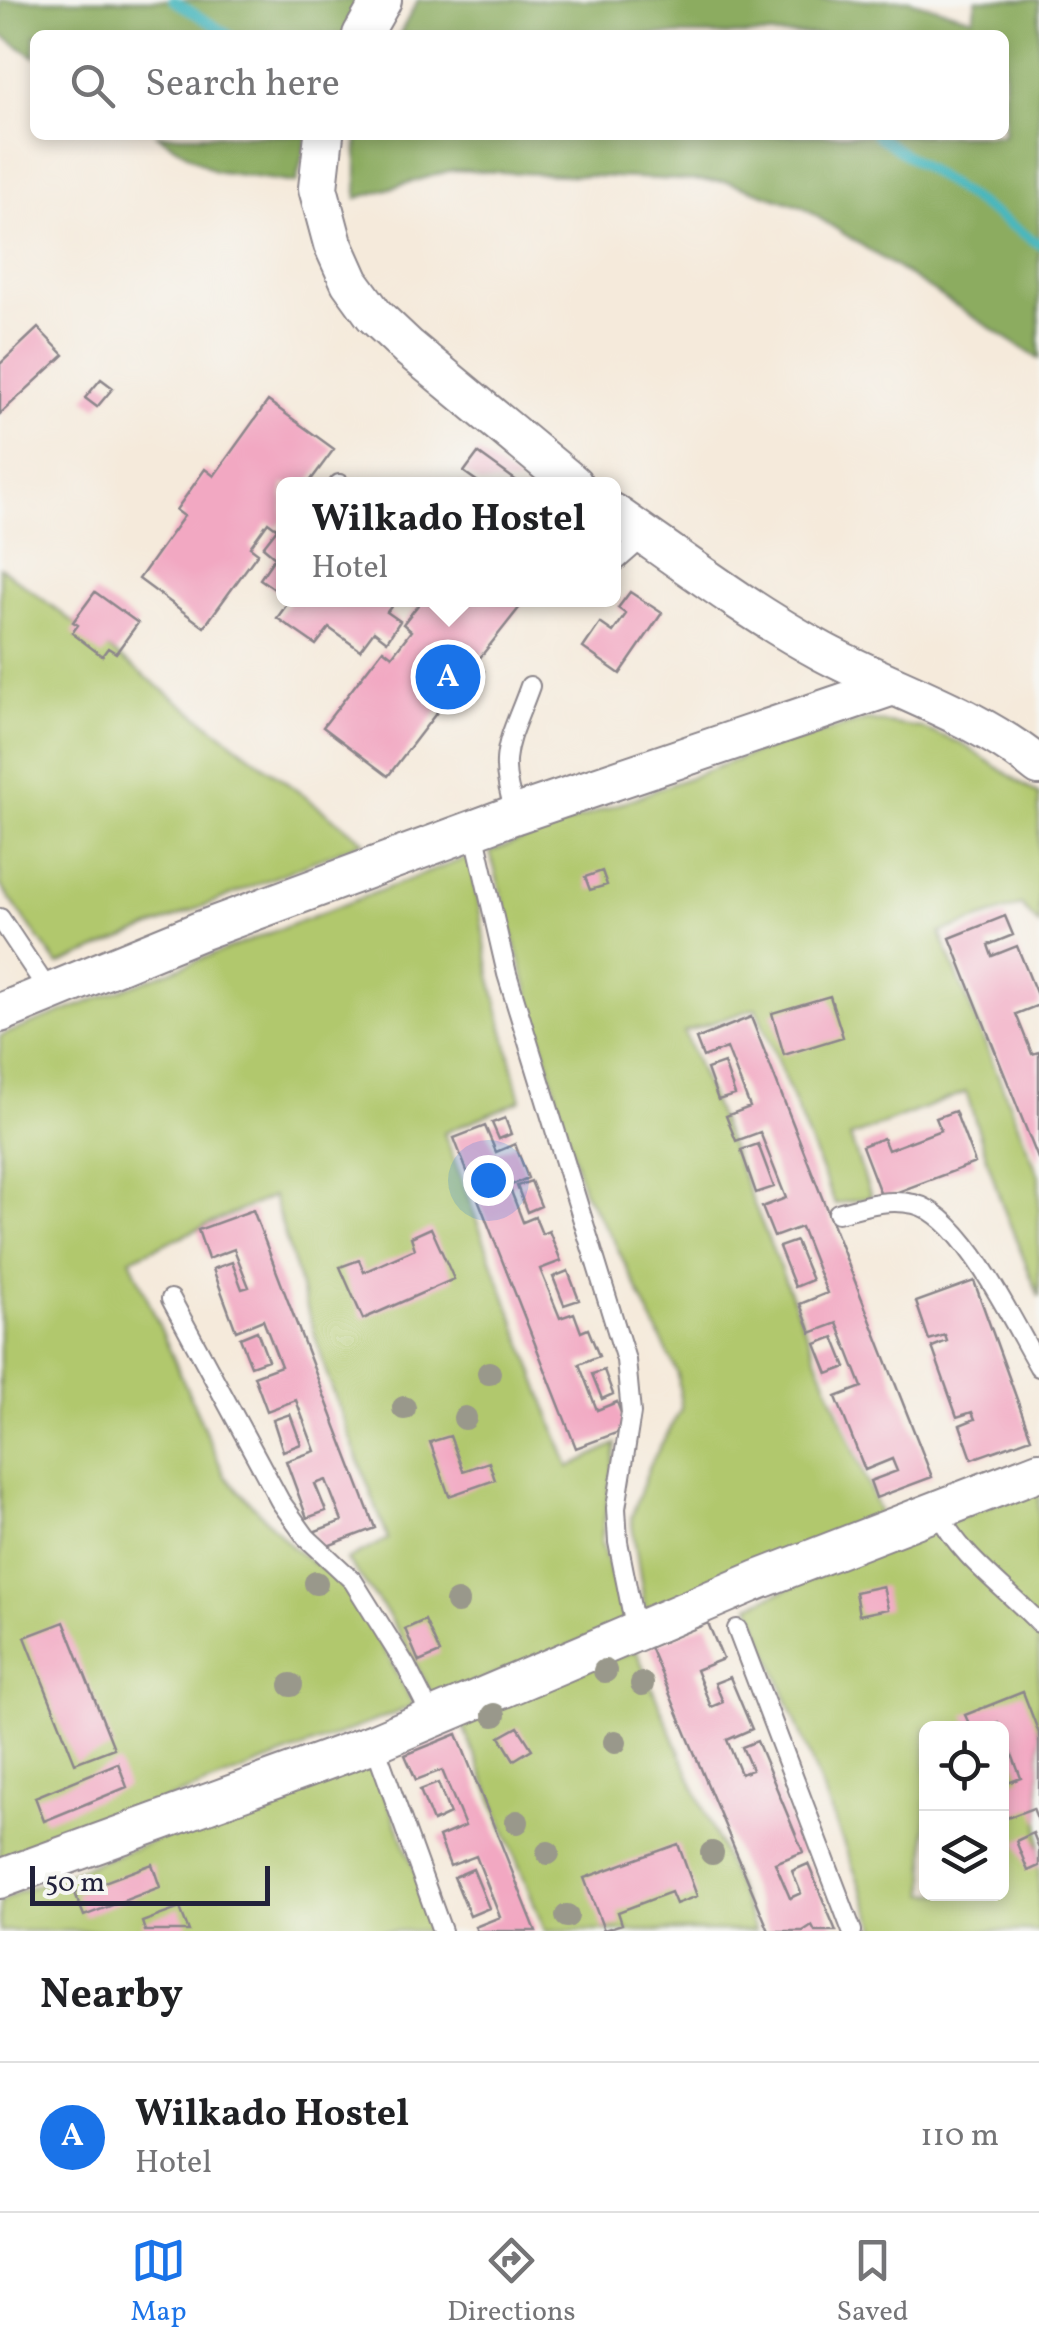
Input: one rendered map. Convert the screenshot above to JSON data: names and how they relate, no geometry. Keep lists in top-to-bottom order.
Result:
{
  "scale_bar": "50 m",
  "page": {
    "search": "Search here",
    "popup": ["Wilkado Hostel", "Hotel"],
    "pins": "A",
    "scale": "50 m",
    "heading": "Nearby",
    "list": [
      {
        "mark": "A",
        "name": "Wilkado Hostel",
        "note": "Hotel",
        "value": "110 m"
      }
    ],
    "nav": ["Map", "Directions", "Saved"]
  }
}
